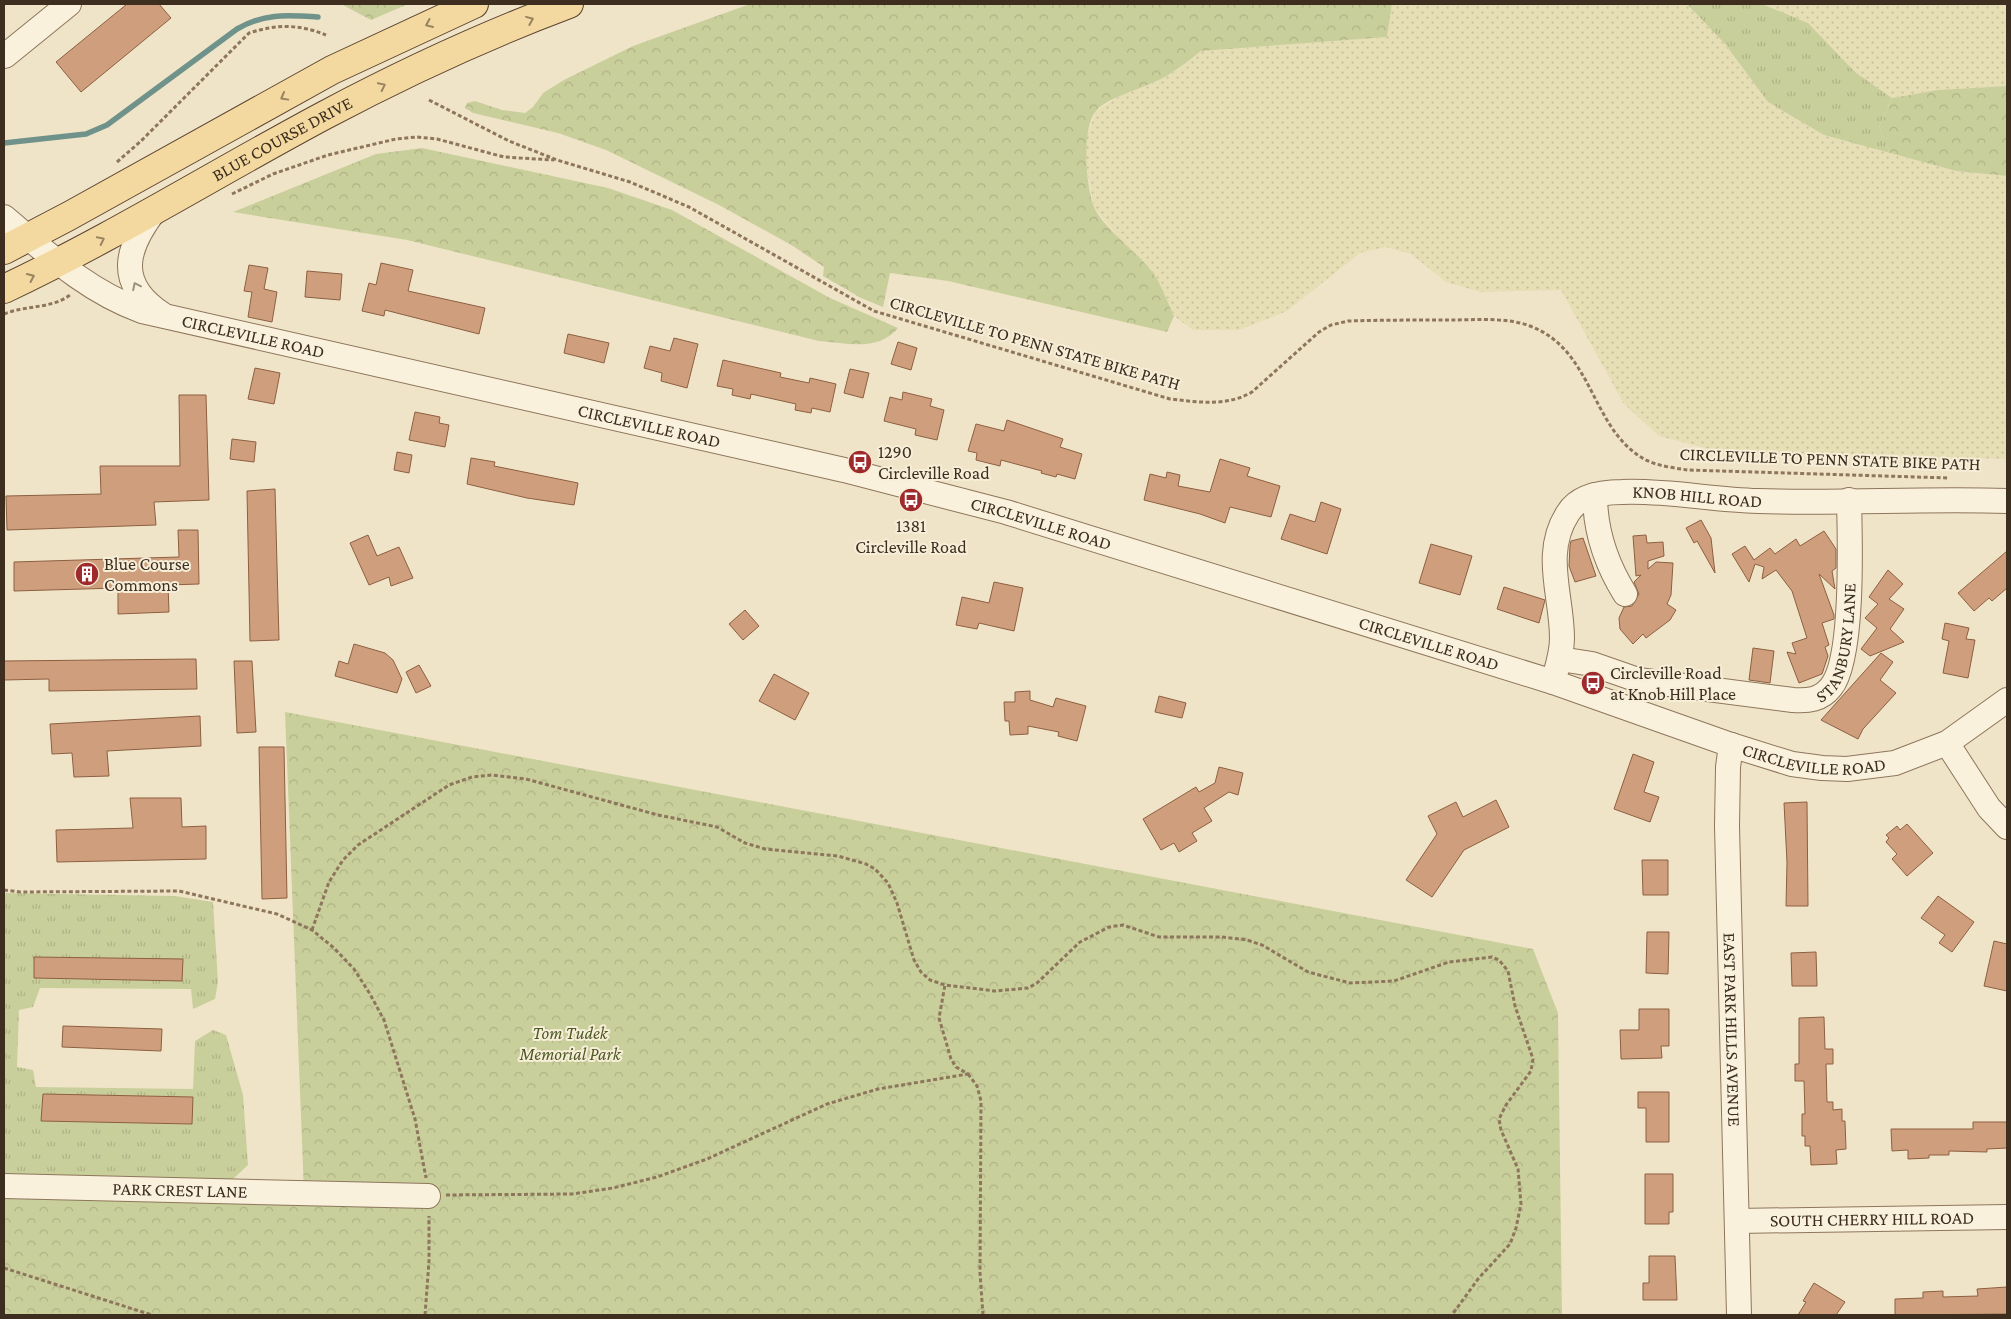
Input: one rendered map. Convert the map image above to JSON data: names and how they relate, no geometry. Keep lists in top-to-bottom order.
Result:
{
  "streets": {
    "main road": ["BLUE COURSE DRIVE"],
    "street": [
      "CIRCLEVILLE ROAD",
      "KNOB HILL ROAD",
      "STANBURY LANE",
      "EAST PARK HILLS AVENUE",
      "PARK CREST LANE",
      "SOUTH CHERRY HILL ROAD"
    ],
    "path": ["CIRCLEVILLE TO PENN STATE BIKE PATH"]
  },
  "crossings": [
    ["BLUE COURSE DRIVE", "CIRCLEVILLE ROAD"],
    ["CIRCLEVILLE ROAD", "KNOB HILL ROAD"],
    ["CIRCLEVILLE ROAD", "EAST PARK HILLS AVENUE"],
    ["KNOB HILL ROAD", "STANBURY LANE"],
    ["EAST PARK HILLS AVENUE", "SOUTH CHERRY HILL ROAD"]
  ],
  "parks": ["Tom Tudek Memorial Park"],
  "places": {
    "bus stop": ["1290 Circleville Road", "1381 Circleville Road", "Circleville Road at Knob Hill Place"],
    "building": ["Blue Course Commons"]
  }
}
